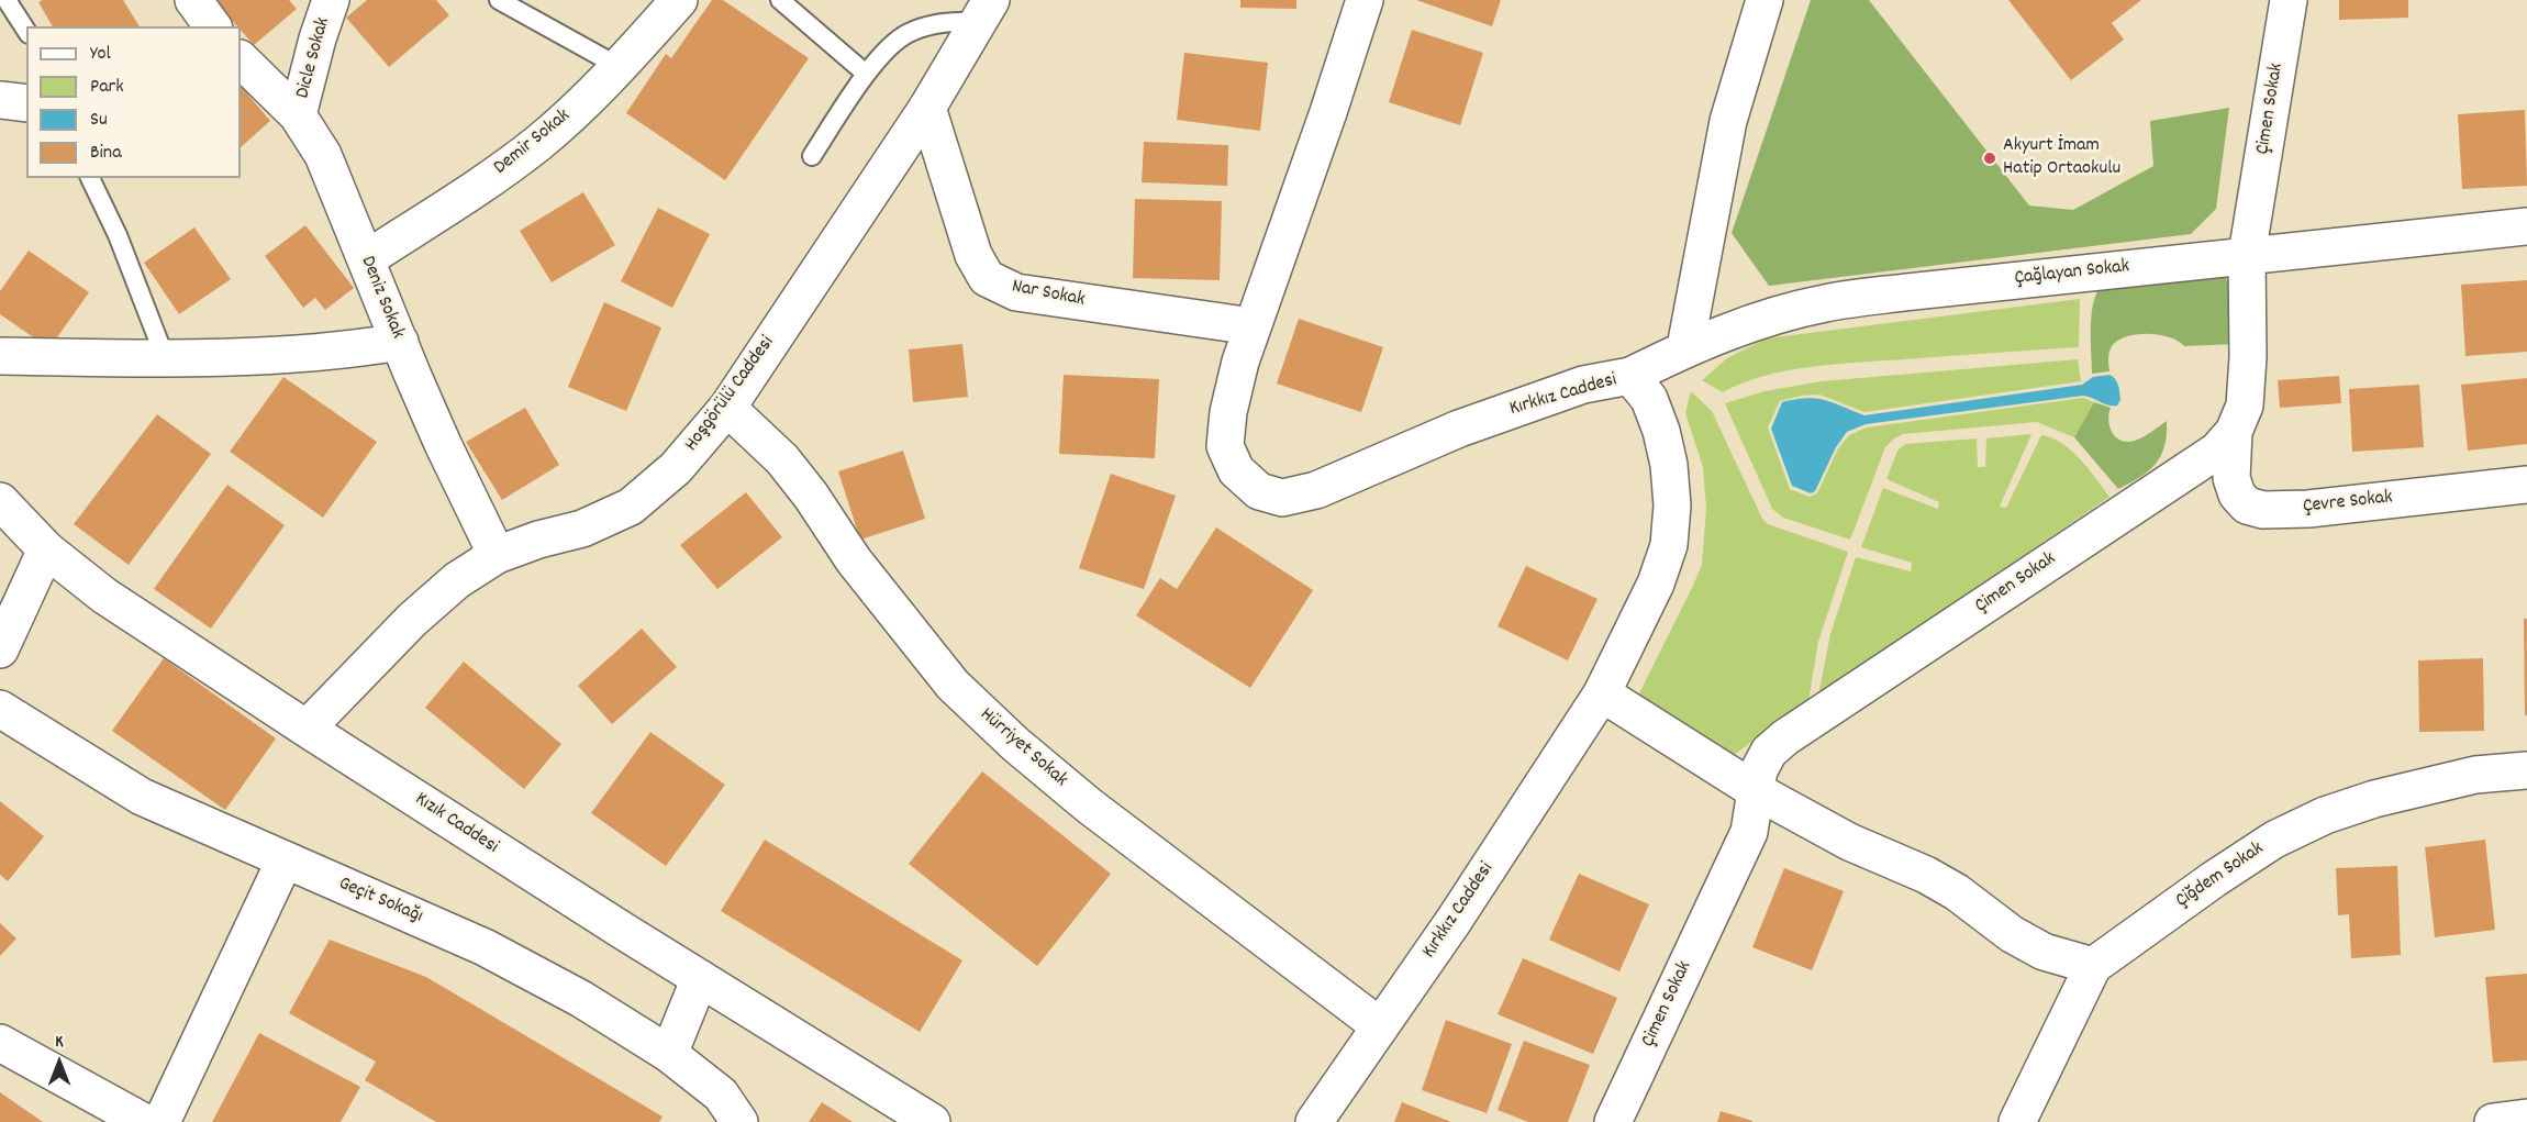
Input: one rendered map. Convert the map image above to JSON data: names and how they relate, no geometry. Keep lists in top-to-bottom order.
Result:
{
  "streets": {
    "street": [
      "Dicle Sokak",
      "Çimen Sokak",
      "Demir Sokak",
      "Çağlayan Sokak",
      "Nar Sokak",
      "Deniz Sokak",
      "Hoşgörülü Caddesi",
      "Kırkkız Caddesi",
      "Çevre Sokak",
      "Hürriyet Sokak",
      "Kızık Caddesi",
      "Çiğdem Sokak",
      "Geçit Sokağı"
    ]
  },
  "crossings": [
    ["Dicle Sokak", "Deniz Sokak"],
    ["Çimen Sokak", "Çağlayan Sokak"],
    ["Çimen Sokak", "Çevre Sokak"],
    ["Demir Sokak", "Deniz Sokak"],
    ["Çağlayan Sokak", "Kırkkız Caddesi"],
    ["Nar Sokak", "Hoşgörülü Caddesi"],
    ["Nar Sokak", "Kırkkız Caddesi"],
    ["Deniz Sokak", "Hoşgörülü Caddesi"],
    ["Hoşgörülü Caddesi", "Hürriyet Sokak"],
    ["Hoşgörülü Caddesi", "Kızık Caddesi"],
    ["Kırkkız Caddesi", "Hürriyet Sokak"]
  ],
  "places": ["Akyurt İmam Hatip Ortaokulu"],
  "legend": [
    "Yol",
    "Park",
    "Su",
    "Bina"
  ],
  "north": "top"
}
